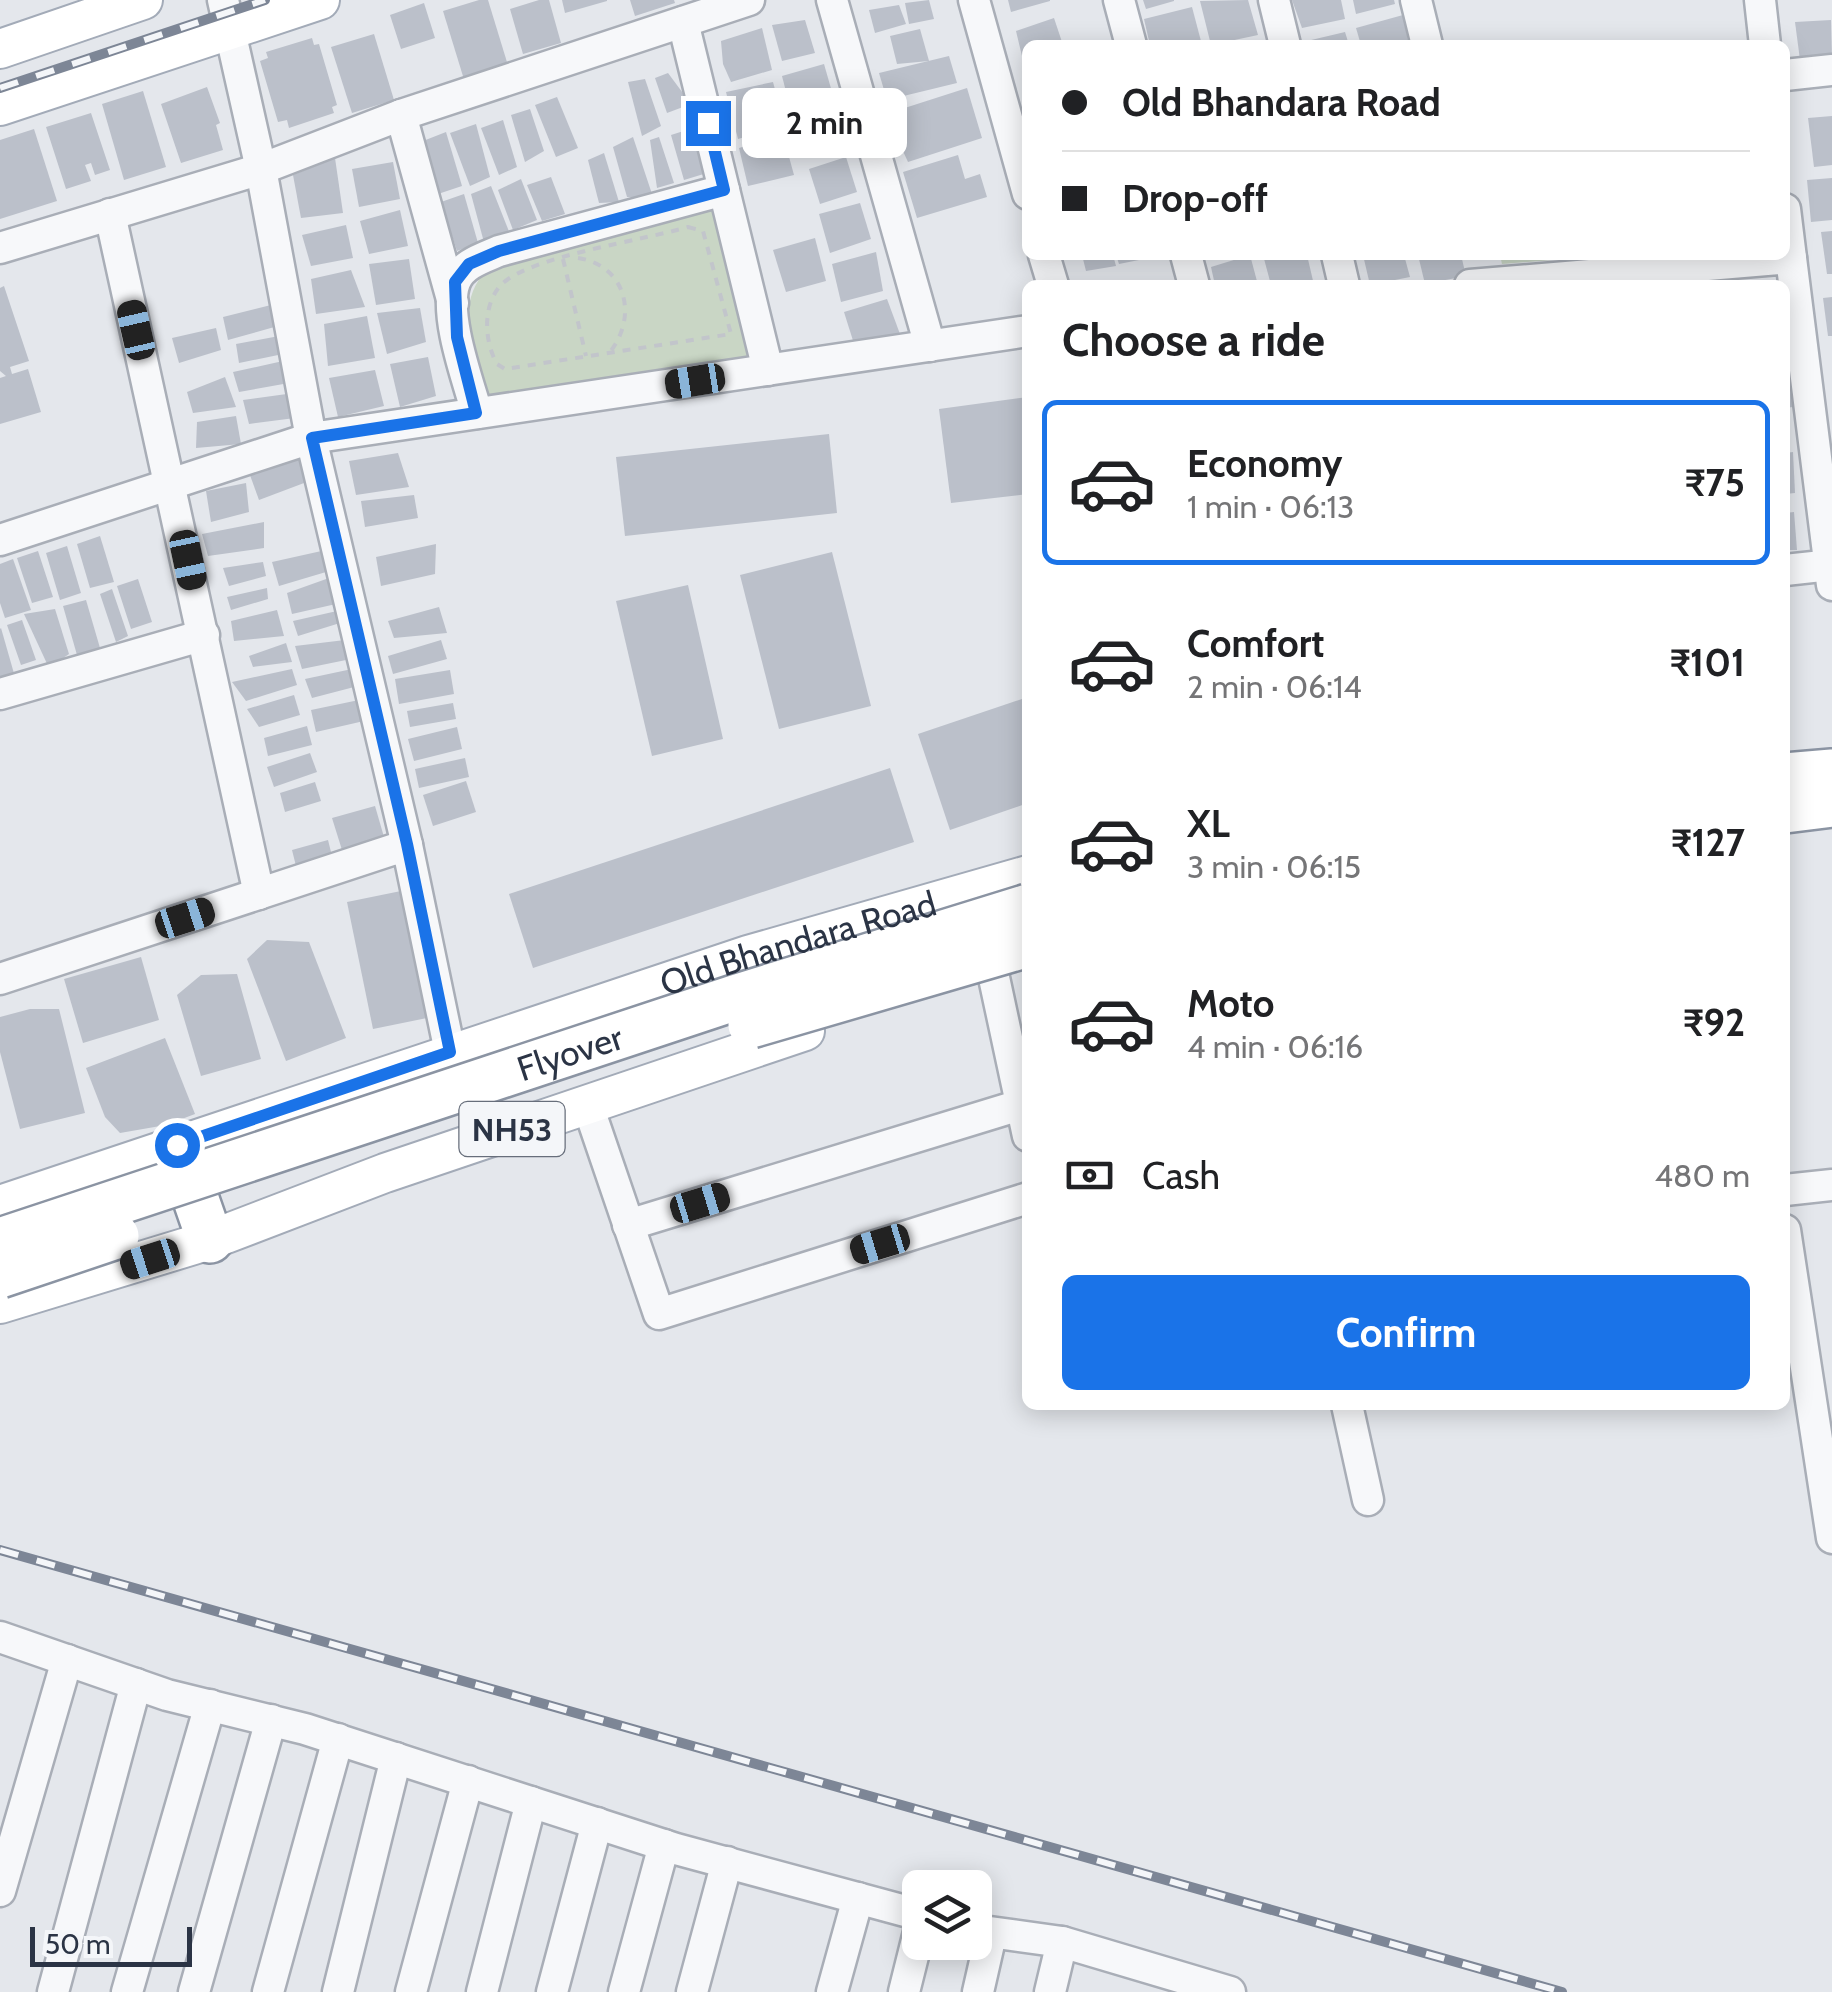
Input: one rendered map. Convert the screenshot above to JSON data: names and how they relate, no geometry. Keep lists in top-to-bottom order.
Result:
{
  "streets": {
    "highway": ["Flyover", "NH53"],
    "main road": ["Old Bhandara Road"]
  },
  "scale_bar": "50 m",
  "page": {
    "banner": ["Old Bhandara Road", "Drop-off"],
    "bubble": "2 min",
    "heading": "Choose a ride",
    "list": [
      {
        "name": "Economy",
        "note": "1 min · 06:13",
        "value": "₹75"
      },
      {
        "name": "Comfort",
        "note": "2 min · 06:14",
        "value": "₹101"
      },
      {
        "name": "XL",
        "note": "3 min · 06:15",
        "value": "₹127"
      },
      {
        "name": "Moto",
        "note": "4 min · 06:16",
        "value": "₹92"
      }
    ],
    "pay": ["Cash", "480 m"],
    "buttons": "Confirm",
    "scale": "50 m"
  }
}
